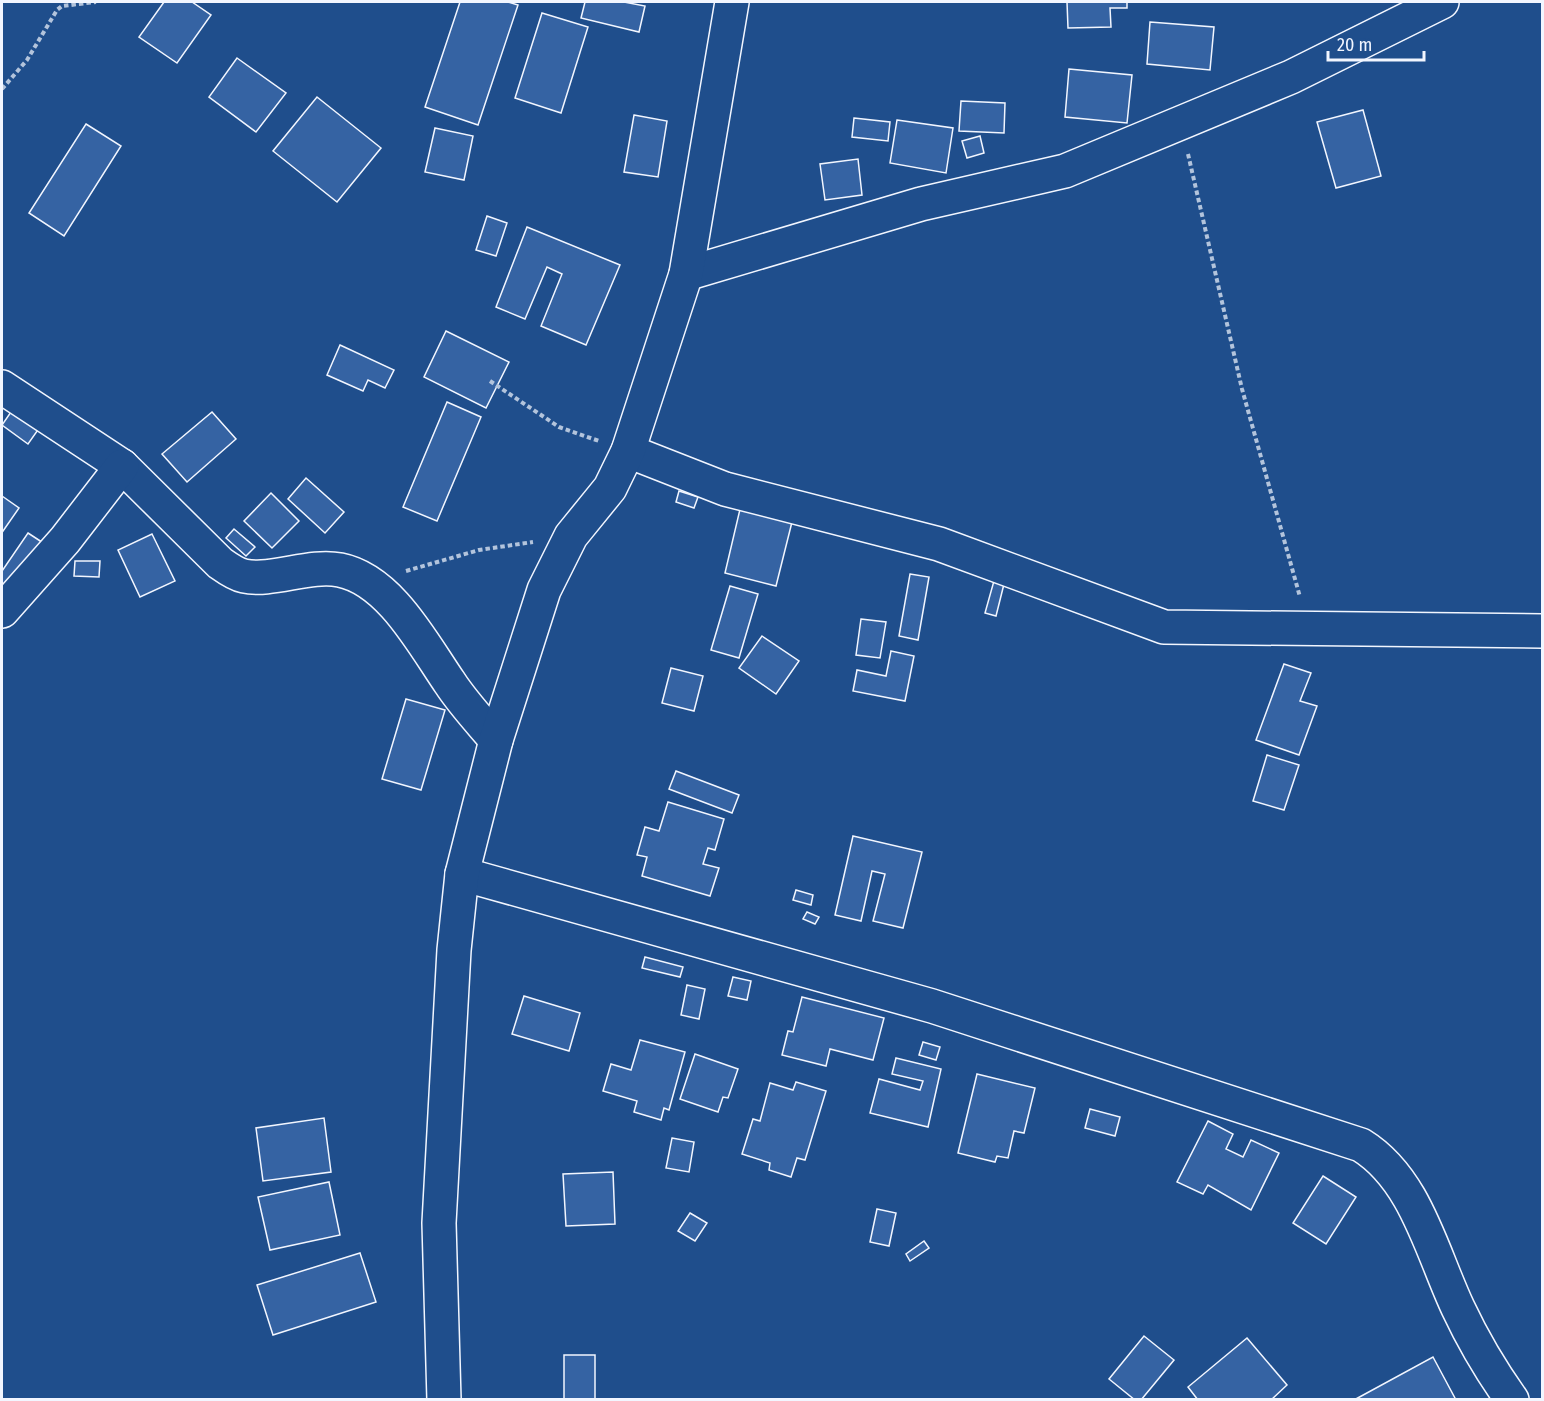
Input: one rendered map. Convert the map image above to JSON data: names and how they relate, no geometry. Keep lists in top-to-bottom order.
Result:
{
  "scale_bar": "20 m"
}
